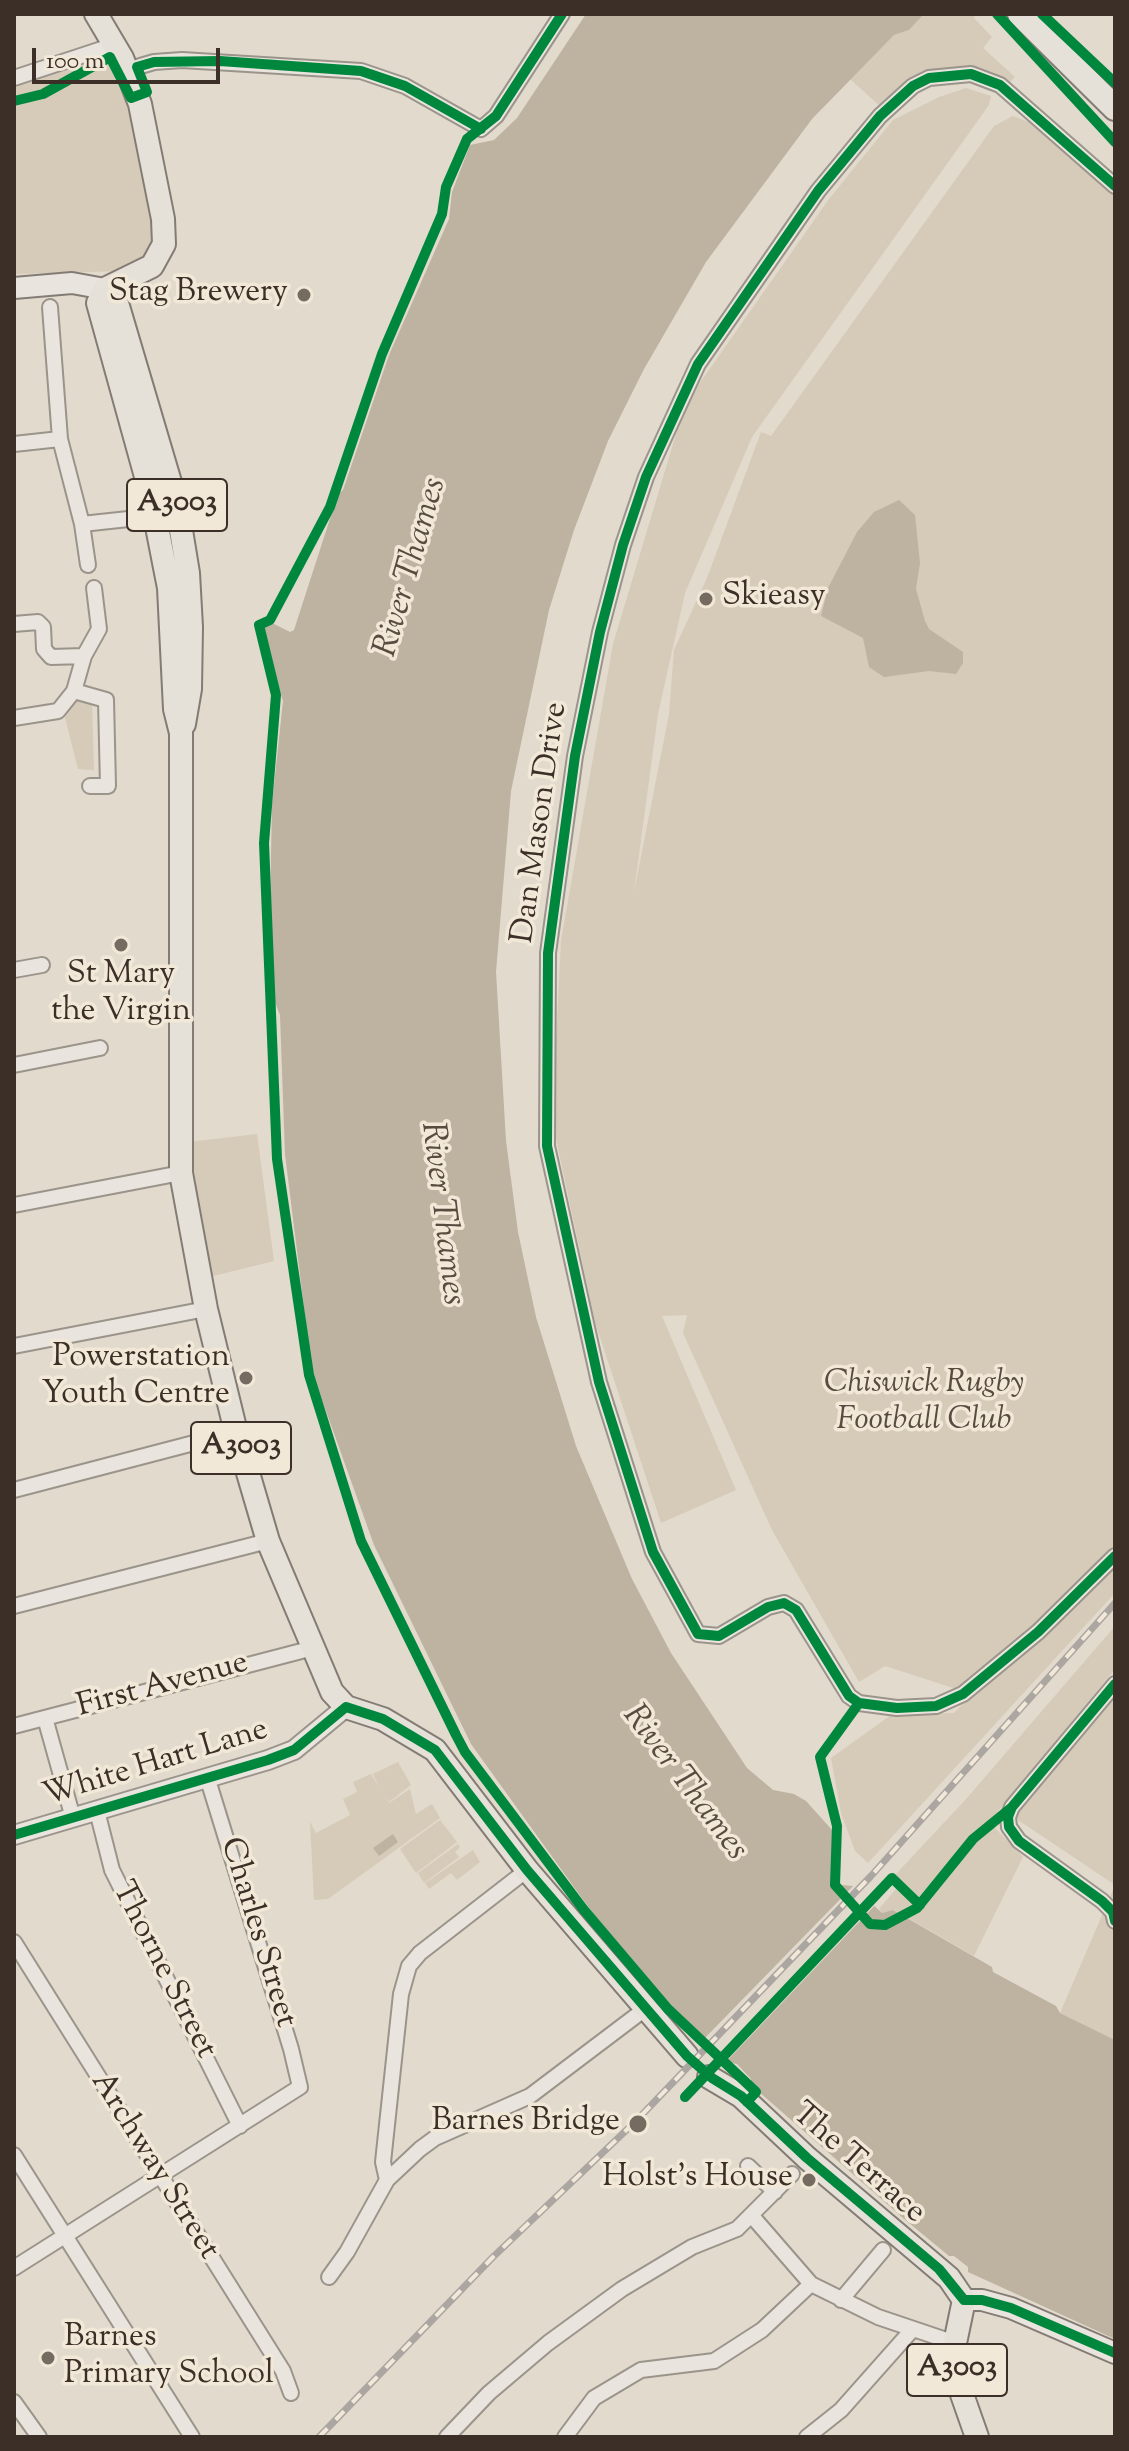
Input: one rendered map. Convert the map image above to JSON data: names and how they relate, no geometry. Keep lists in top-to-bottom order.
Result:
{
  "streets": {
    "main road": ["A3003", "The Terrace"],
    "street": [
      "Dan Mason Drive",
      "First Avenue",
      "White Hart Lane",
      "Charles Street",
      "Thorne Street",
      "Archway Street"
    ]
  },
  "crossings": [
    ["A3003", "First Avenue"],
    ["A3003", "White Hart Lane"],
    ["A3003", "The Terrace"],
    ["White Hart Lane", "Charles Street"],
    ["White Hart Lane", "Thorne Street"],
    ["Charles Street", "Thorne Street"]
  ],
  "water": ["River Thames"],
  "parks": ["Chiswick Rugby Football Club"],
  "places": [
    "Stag Brewery",
    "Skieasy",
    "St Mary the Virgin",
    "Powerstation Youth Centre",
    "Barnes Bridge",
    "Holst's House",
    "Barnes Primary School"
  ],
  "scale_bar": "100 m"
}
